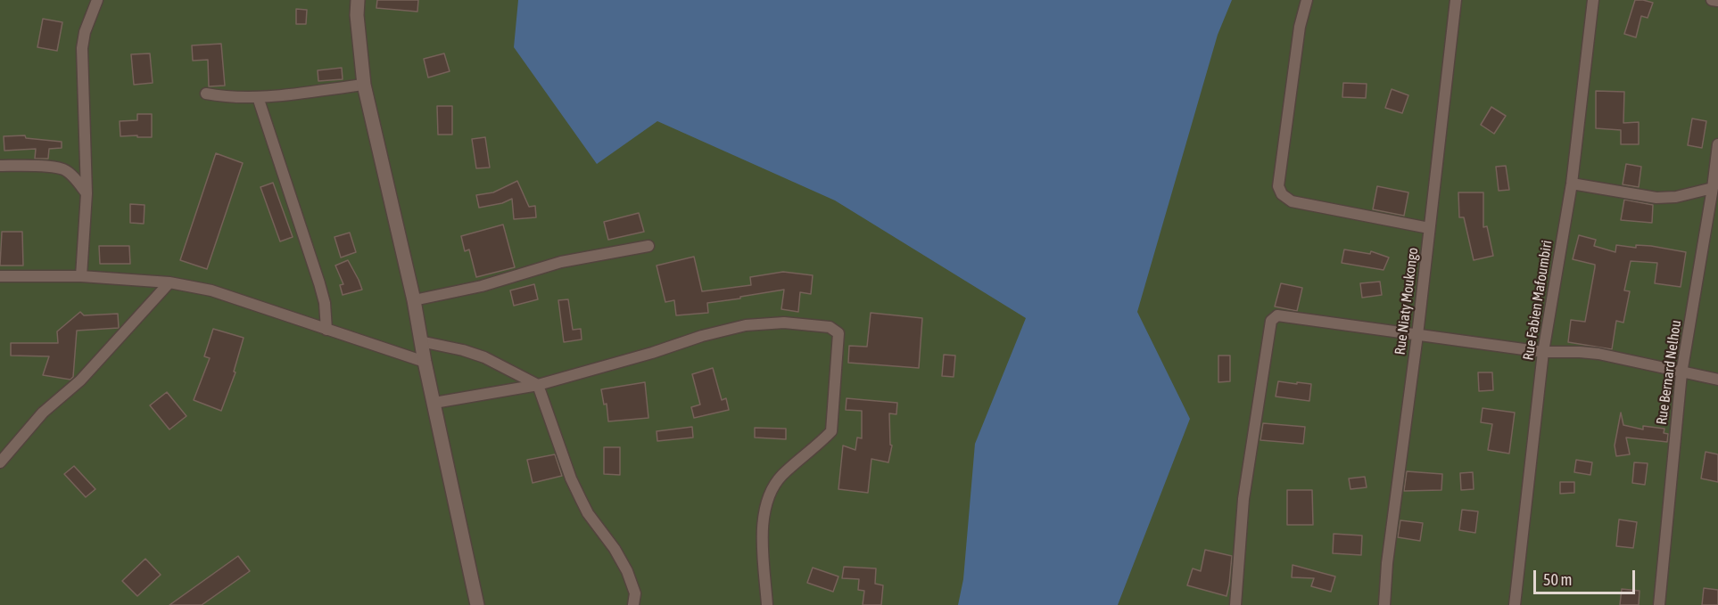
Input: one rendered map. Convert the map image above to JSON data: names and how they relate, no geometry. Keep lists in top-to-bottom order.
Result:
{
  "streets": {
    "street": ["Rue Fabien Mafoumbiri", "Rue Niaty Moukongo", "Rue Bernard Nelhou"]
  },
  "scale_bar": "50 m"
}
